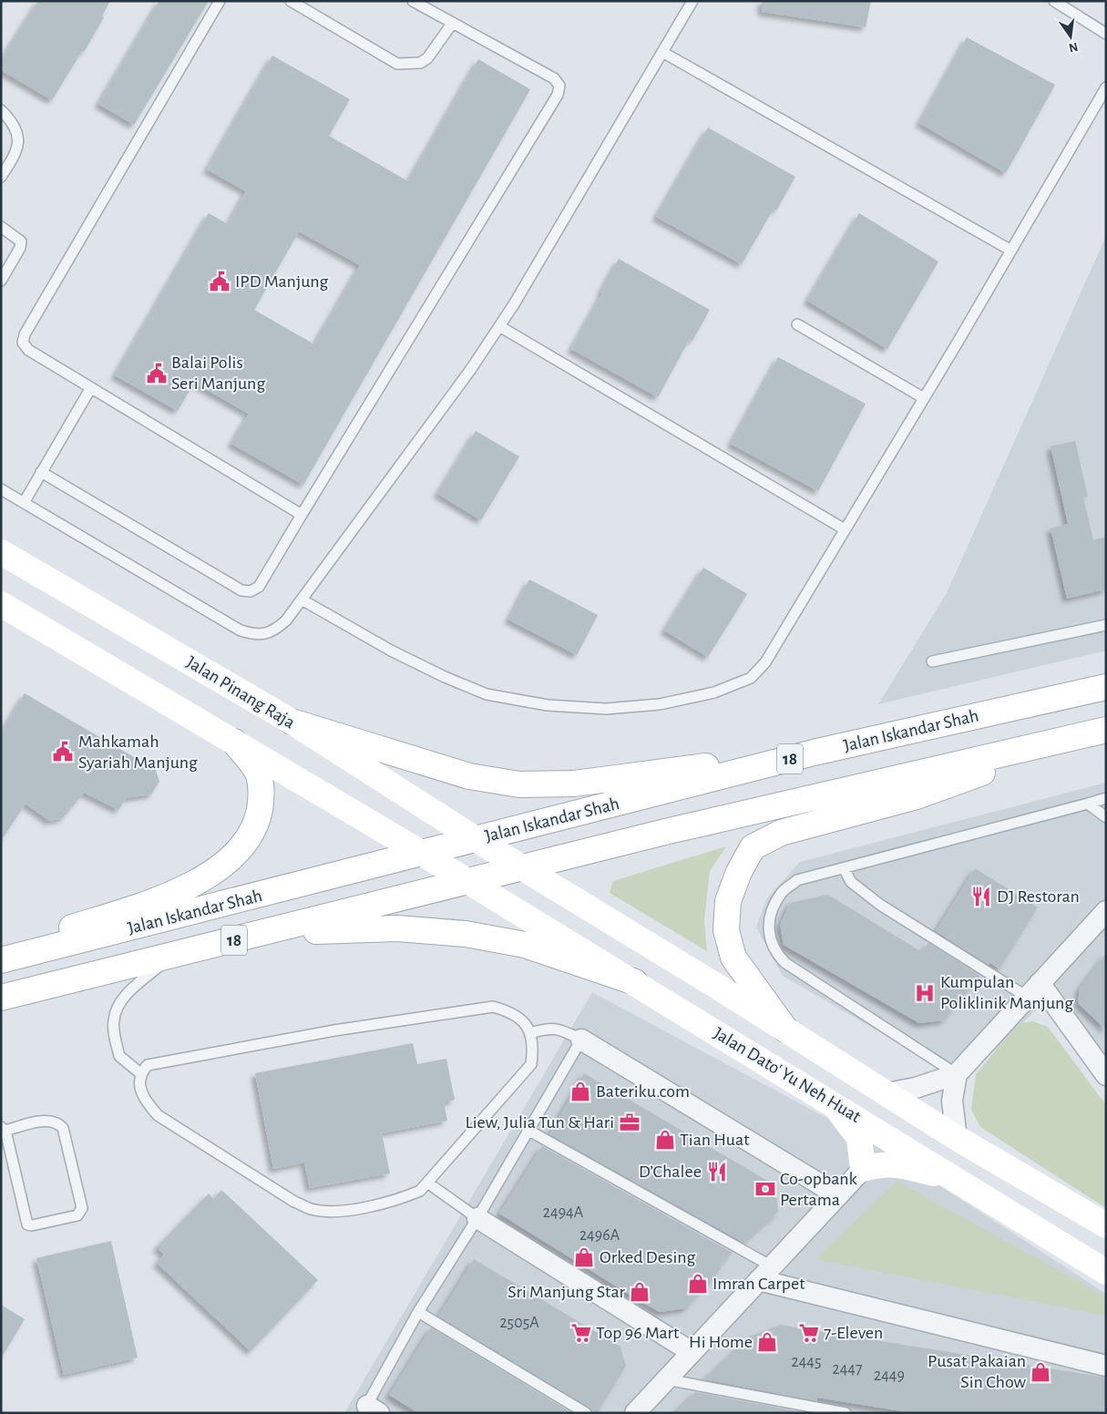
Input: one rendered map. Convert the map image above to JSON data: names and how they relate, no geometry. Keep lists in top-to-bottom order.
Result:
{
  "streets": {
    "main road": [
      "Jalan Pinang Raja",
      "Jalan Iskandar Shah",
      "18",
      "Jalan Dato' Yu Neh Huat"
    ]
  },
  "crossings": [
    ["Jalan Pinang Raja", "Jalan Iskandar Shah"],
    ["Jalan Pinang Raja", "Jalan Dato' Yu Neh Huat"],
    ["Jalan Iskandar Shah", "Jalan Dato' Yu Neh Huat"]
  ],
  "places": {
    "public building": ["IPD Manjung", "Balai Polis Seri Manjung", "Mahkamah Syariah Manjung"],
    "restaurant": ["DJ Restoran", "D’Chalee"],
    "hospital": ["Kumpulan Poliklinik Manjung"],
    "shop": [
      "Bateriku.com",
      "Tian Huat",
      "Orked Desing",
      "Imran Carpet",
      "Sri Manjung Star",
      "Hi Home",
      "Pusat Pakaian Sin Chow"
    ],
    "office": ["Liew, Julia Tun & Hari"],
    "bank": ["Co-opbank Pertama"],
    "supermarket": ["Top 96 Mart", "7-Eleven"]
  },
  "house_numbers": [
    "2494A",
    "2496A",
    "2505A",
    "2445",
    "2447",
    "2449"
  ],
  "north": "bottom"
}
